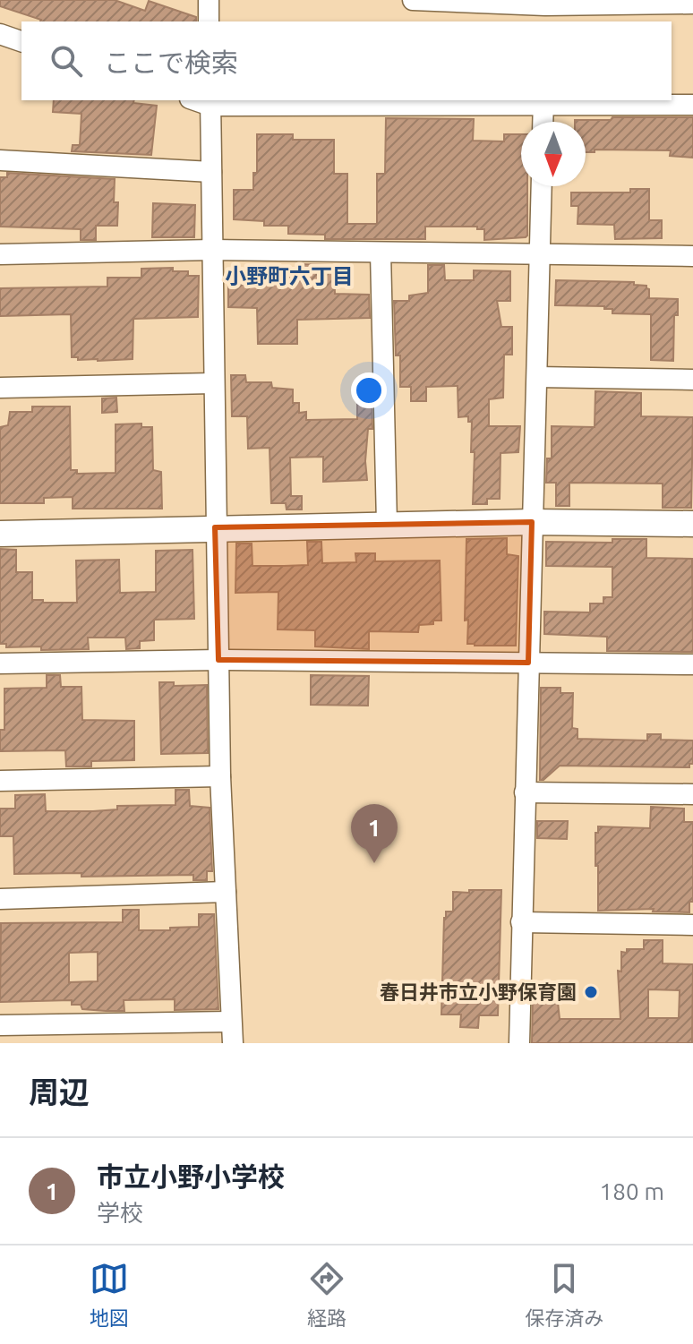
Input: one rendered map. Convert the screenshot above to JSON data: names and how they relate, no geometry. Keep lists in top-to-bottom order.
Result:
{
  "districts": ["小野町六丁目"],
  "places": ["春日井市立小野保育園"],
  "north": "bottom",
  "page": {
    "search": "ここで検索",
    "pins": "1",
    "heading": "周辺",
    "list": [
      {
        "mark": "1",
        "name": "市立小野小学校",
        "note": "学校",
        "value": "180 m"
      }
    ],
    "nav": ["地図", "経路", "保存済み"]
  }
}
